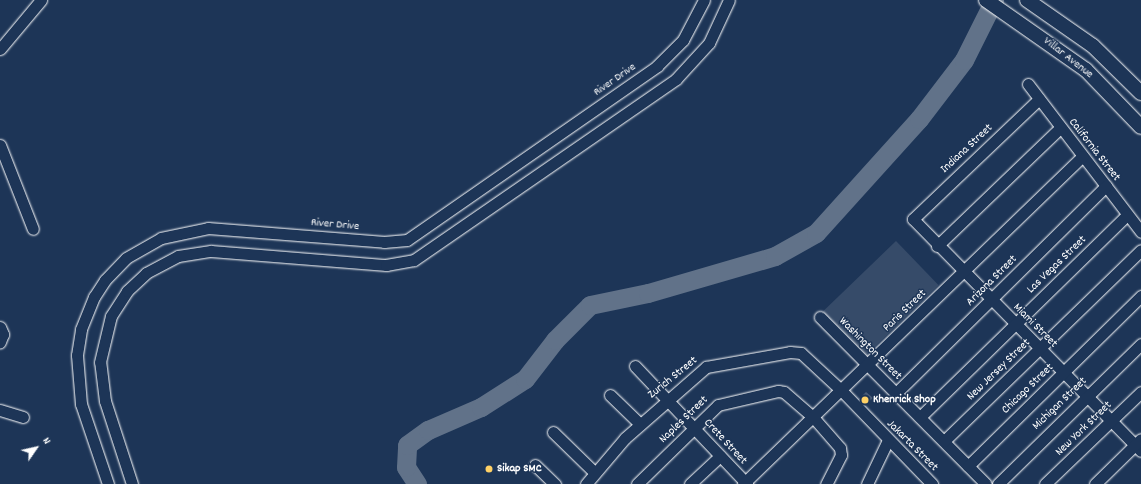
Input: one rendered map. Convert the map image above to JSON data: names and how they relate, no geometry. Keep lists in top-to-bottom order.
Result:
{
  "streets": {
    "main road": ["Villar Avenue"],
    "street": [
      "River Drive",
      "Indiana Street",
      "California Street",
      "Las Vegas Street",
      "Arizona Street",
      "Paris Street",
      "Miami Street",
      "Washington Street",
      "New Jersey Street",
      "Zurich Street",
      "Chicago Street",
      "Michigan Street",
      "Naples Street",
      "New York Street",
      "Crete Street",
      "Jakarta Street"
    ]
  },
  "crossings": [
    ["Indiana Street", "California Street"],
    ["Indiana Street", "Miami Street"],
    ["California Street", "Las Vegas Street"],
    ["California Street", "Arizona Street"],
    ["California Street", "Paris Street"],
    ["Las Vegas Street", "Miami Street"],
    ["Las Vegas Street", "Washington Street"],
    ["Arizona Street", "Miami Street"],
    ["Arizona Street", "Washington Street"],
    ["Paris Street", "Miami Street"],
    ["Paris Street", "Washington Street"],
    ["Paris Street", "Zurich Street"],
    ["Paris Street", "Naples Street"],
    ["Paris Street", "Crete Street"],
    ["Paris Street", "Jakarta Street"],
    ["Miami Street", "New Jersey Street"],
    ["Miami Street", "Chicago Street"],
    ["Miami Street", "Michigan Street"],
    ["Miami Street", "New York Street"],
    ["Washington Street", "New Jersey Street"],
    ["Washington Street", "Chicago Street"],
    ["Zurich Street", "Crete Street"],
    ["Zurich Street", "Jakarta Street"],
    ["Naples Street", "Crete Street"]
  ],
  "places": ["Khenrick Shop", "Sikap SMC"],
  "north": "top right"
}
